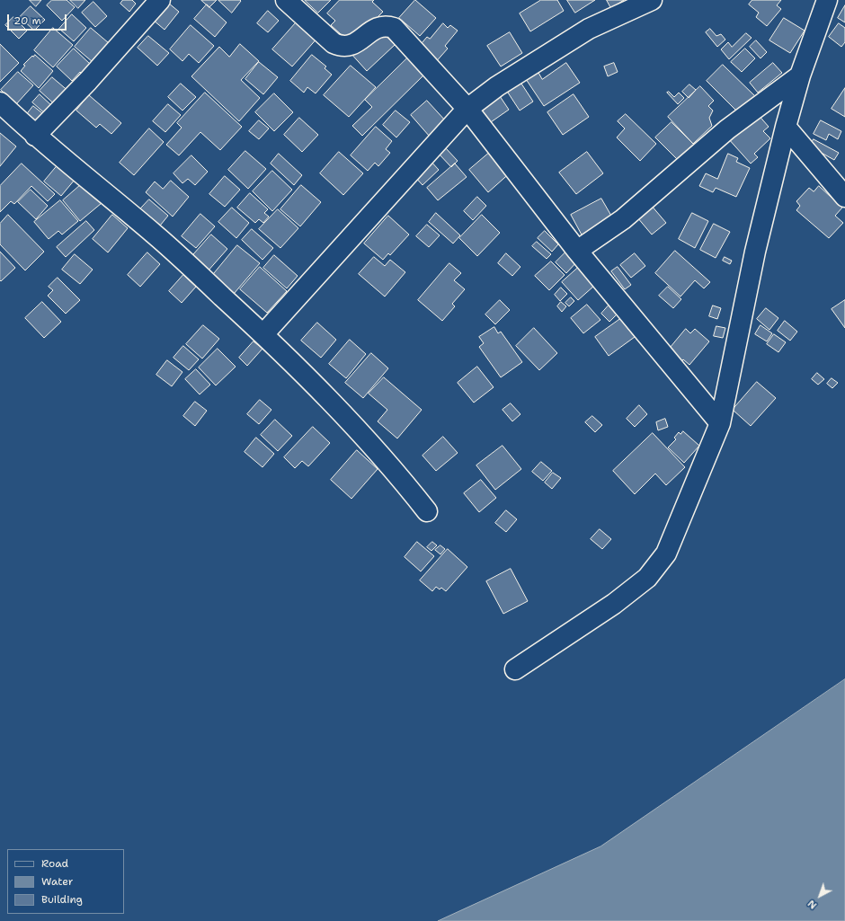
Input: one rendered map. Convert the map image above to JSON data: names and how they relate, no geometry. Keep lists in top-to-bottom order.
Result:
{
  "legend": ["Road", "Water", "Building"],
  "scale_bar": "20 m",
  "north": "bottom left"
}
